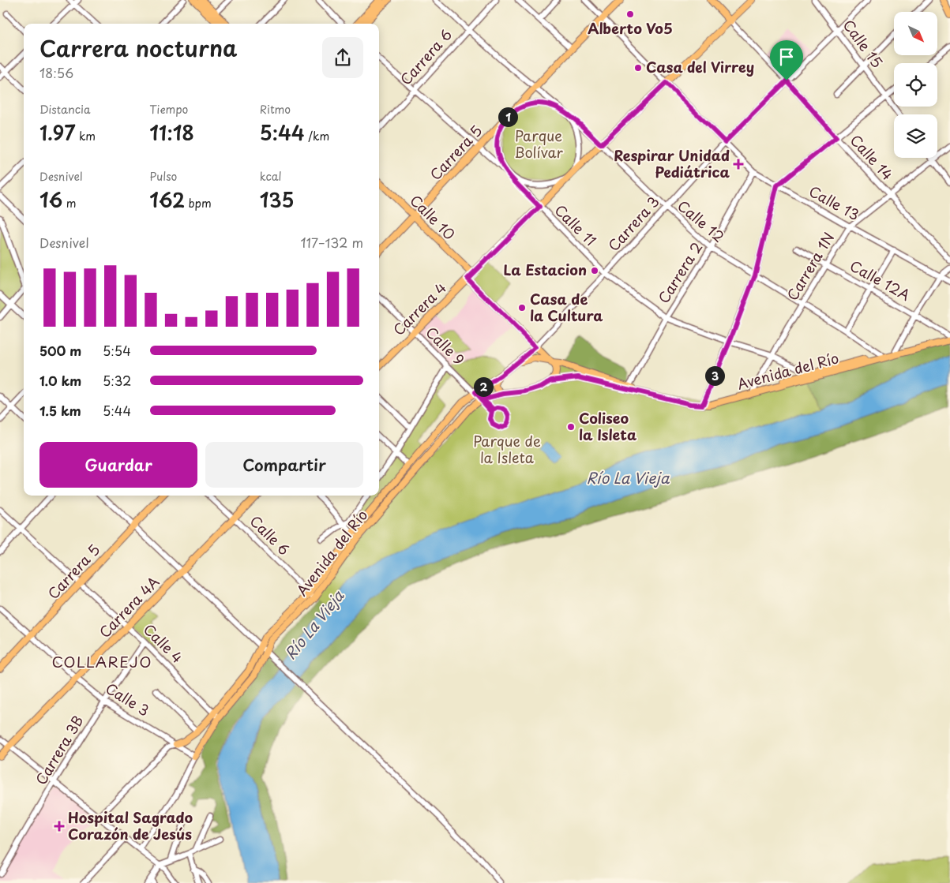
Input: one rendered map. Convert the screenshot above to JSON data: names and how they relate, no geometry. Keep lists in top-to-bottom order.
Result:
{
  "streets": {
    "main road": [
      "Carrera 5",
      "Calle 14",
      "Calle 10",
      "Carrera 3",
      "Carrera 4",
      "Calle 9",
      "Avenida del Río",
      "Carrera 4A"
    ],
    "street": [
      "Calle 15",
      "Carrera 6",
      "Calle 13",
      "Calle 12",
      "Calle 11",
      "Carrera 1N",
      "Carrera 2",
      "Calle 12A",
      "Calle 6",
      "Calle 4",
      "Calle 3",
      "Carrera 3B"
    ]
  },
  "crossings": [
    ["Calle 15", "Carrera 3"],
    ["Carrera 6", "Calle 12"],
    ["Carrera 6", "Calle 11"],
    ["Carrera 5", "Calle 13"],
    ["Carrera 5", "Calle 10"],
    ["Carrera 5", "Calle 12"],
    ["Carrera 5", "Calle 11"],
    ["Carrera 5", "Carrera 4"],
    ["Carrera 5", "Calle 4"],
    ["Carrera 5", "Calle 3"],
    ["Calle 14", "Carrera 3"],
    ["Calle 14", "Carrera 1N"],
    ["Calle 14", "Carrera 4"],
    ["Calle 13", "Carrera 3"],
    ["Calle 13", "Carrera 1N"],
    ["Calle 13", "Carrera 2"],
    ["Calle 13", "Carrera 4"],
    ["Calle 10", "Carrera 4"],
    ["Calle 12", "Carrera 3"],
    ["Calle 12", "Calle 11"],
    ["Calle 12", "Carrera 1N"],
    ["Calle 12", "Carrera 2"],
    ["Calle 12", "Carrera 4"],
    ["Calle 12", "Avenida del Río"],
    ["Carrera 3", "Calle 11"],
    ["Carrera 3", "Avenida del Río"],
    ["Calle 11", "Carrera 1N"],
    ["Calle 11", "Carrera 2"],
    ["Calle 11", "Carrera 4"],
    ["Calle 11", "Avenida del Río"],
    ["Carrera 1N", "Calle 12A"],
    ["Carrera 1N", "Avenida del Río"],
    ["Carrera 2", "Avenida del Río"],
    ["Calle 12A", "Avenida del Río"],
    ["Carrera 4", "Calle 9"],
    ["Calle 9", "Avenida del Río"],
    ["Avenida del Río", "Calle 6"],
    ["Avenida del Río", "Calle 4"],
    ["Avenida del Río", "Calle 3"],
    ["Calle 6", "Carrera 4A"],
    ["Carrera 4A", "Calle 4"],
    ["Carrera 4A", "Calle 3"],
    ["Calle 4", "Carrera 3B"],
    ["Calle 3", "Carrera 3B"]
  ],
  "districts": ["COLLAREJO"],
  "water": ["Río La Vieja"],
  "parks": ["Parque Bolívar", "Parque de la Isleta"],
  "places": {
    "other": [
      "Alberto Vo5",
      "Casa del Virrey",
      "La Estacion",
      "Casa de la Cultura",
      "Coliseo la Isleta"
    ],
    "health": ["Respirar Unidad Pediátrica", "Hospital Sagrado Corazón de Jesús"]
  },
  "north": "bottom right",
  "page": {
    "heading": ["Carrera nocturna", "18:56"],
    "stats": [
      ["Distancia", "1.97 km"],
      ["Tiempo", "11:18"],
      ["Ritmo", "5:44 /km"],
      ["Desnivel", "16 m"],
      ["Pulso", "162 bpm"],
      ["kcal", "135"]
    ],
    "pins": ["1", "3", "2"],
    "chart": ["Desnivel", "117–132 m"],
    "list": [
      {
        "name": "500 m",
        "note": "5:54"
      },
      {
        "name": "1.0 km",
        "note": "5:32"
      },
      {
        "name": "1.5 km",
        "note": "5:44"
      }
    ],
    "buttons": ["Guardar", "Compartir"]
  }
}
